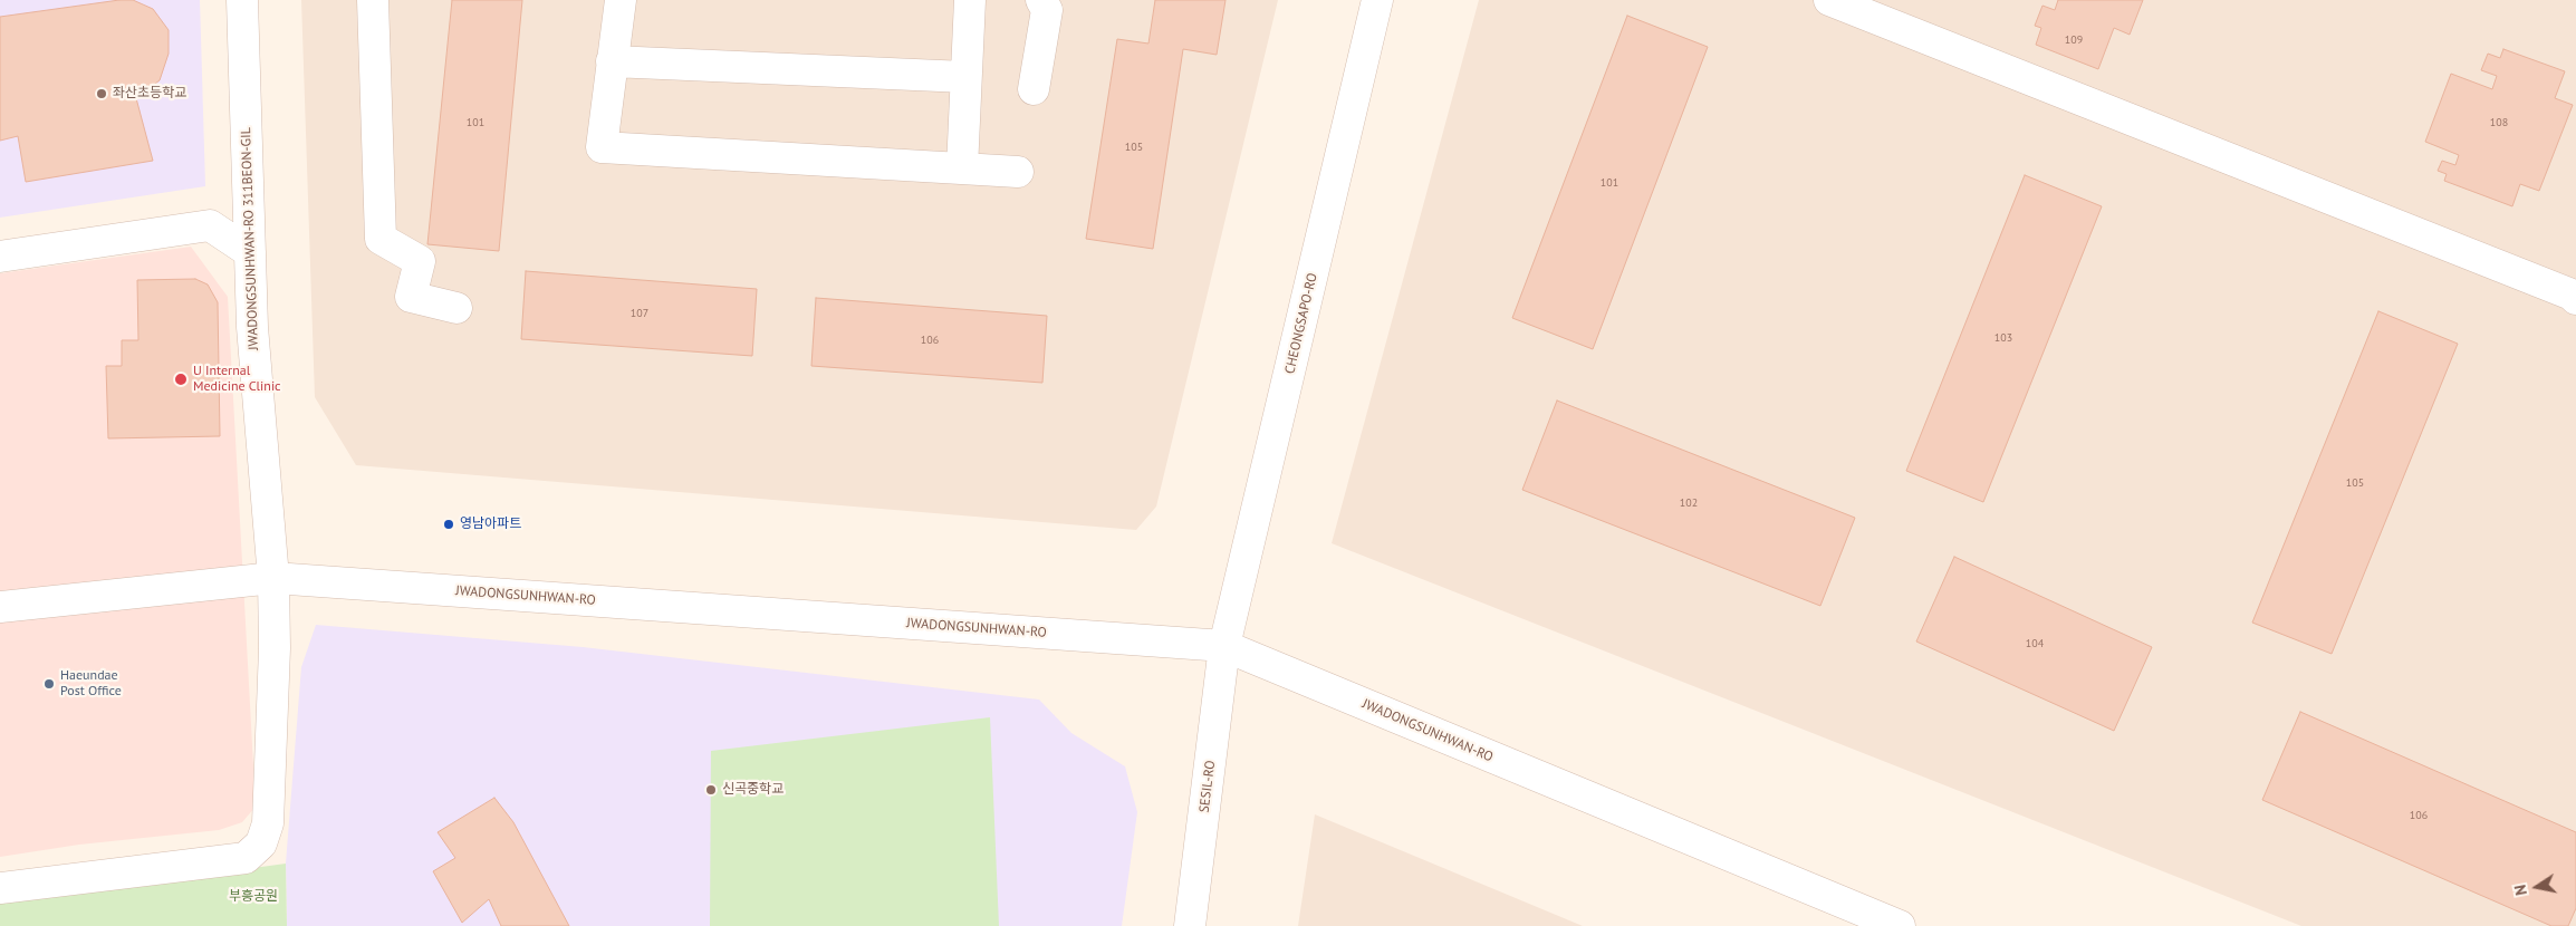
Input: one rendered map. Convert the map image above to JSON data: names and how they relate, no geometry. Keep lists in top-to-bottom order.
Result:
{
  "streets": {
    "street": [
      "JWADONGSUNHWAN-RO 311BEON-GIL",
      "CHEONGSAPO-RO",
      "JWADONGSUNHWAN-RO",
      "SESIL-RO"
    ]
  },
  "crossings": [
    ["JWADONGSUNHWAN-RO 311BEON-GIL", "JWADONGSUNHWAN-RO"],
    ["CHEONGSAPO-RO", "JWADONGSUNHWAN-RO"],
    ["CHEONGSAPO-RO", "SESIL-RO"],
    ["JWADONGSUNHWAN-RO", "SESIL-RO"]
  ],
  "parks": ["부흥공원"],
  "places": [
    "좌산초등학교",
    "U Internal Medicine Clinic",
    "영남아파트",
    "Haeundae Post Office",
    "신곡중학교"
  ],
  "house_numbers": [
    "109",
    "101",
    "108",
    "105",
    "101",
    "107",
    "103",
    "106",
    "105",
    "102",
    "104",
    "106"
  ],
  "north": "left"
}
